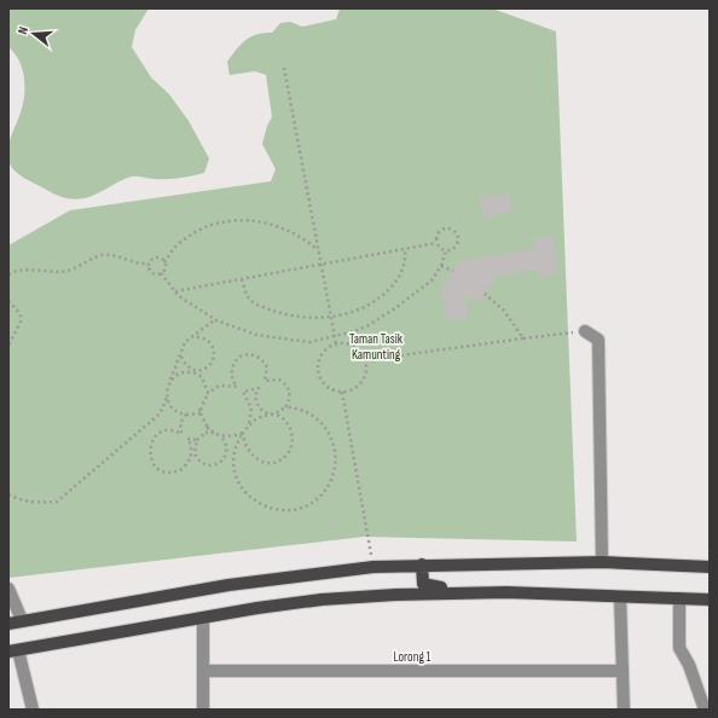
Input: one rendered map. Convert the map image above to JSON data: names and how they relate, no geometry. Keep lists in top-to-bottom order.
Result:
{
  "streets": {
    "street": ["Lorong 1"]
  },
  "parks": ["Taman Tasik Kamunting"],
  "north": "left"
}
